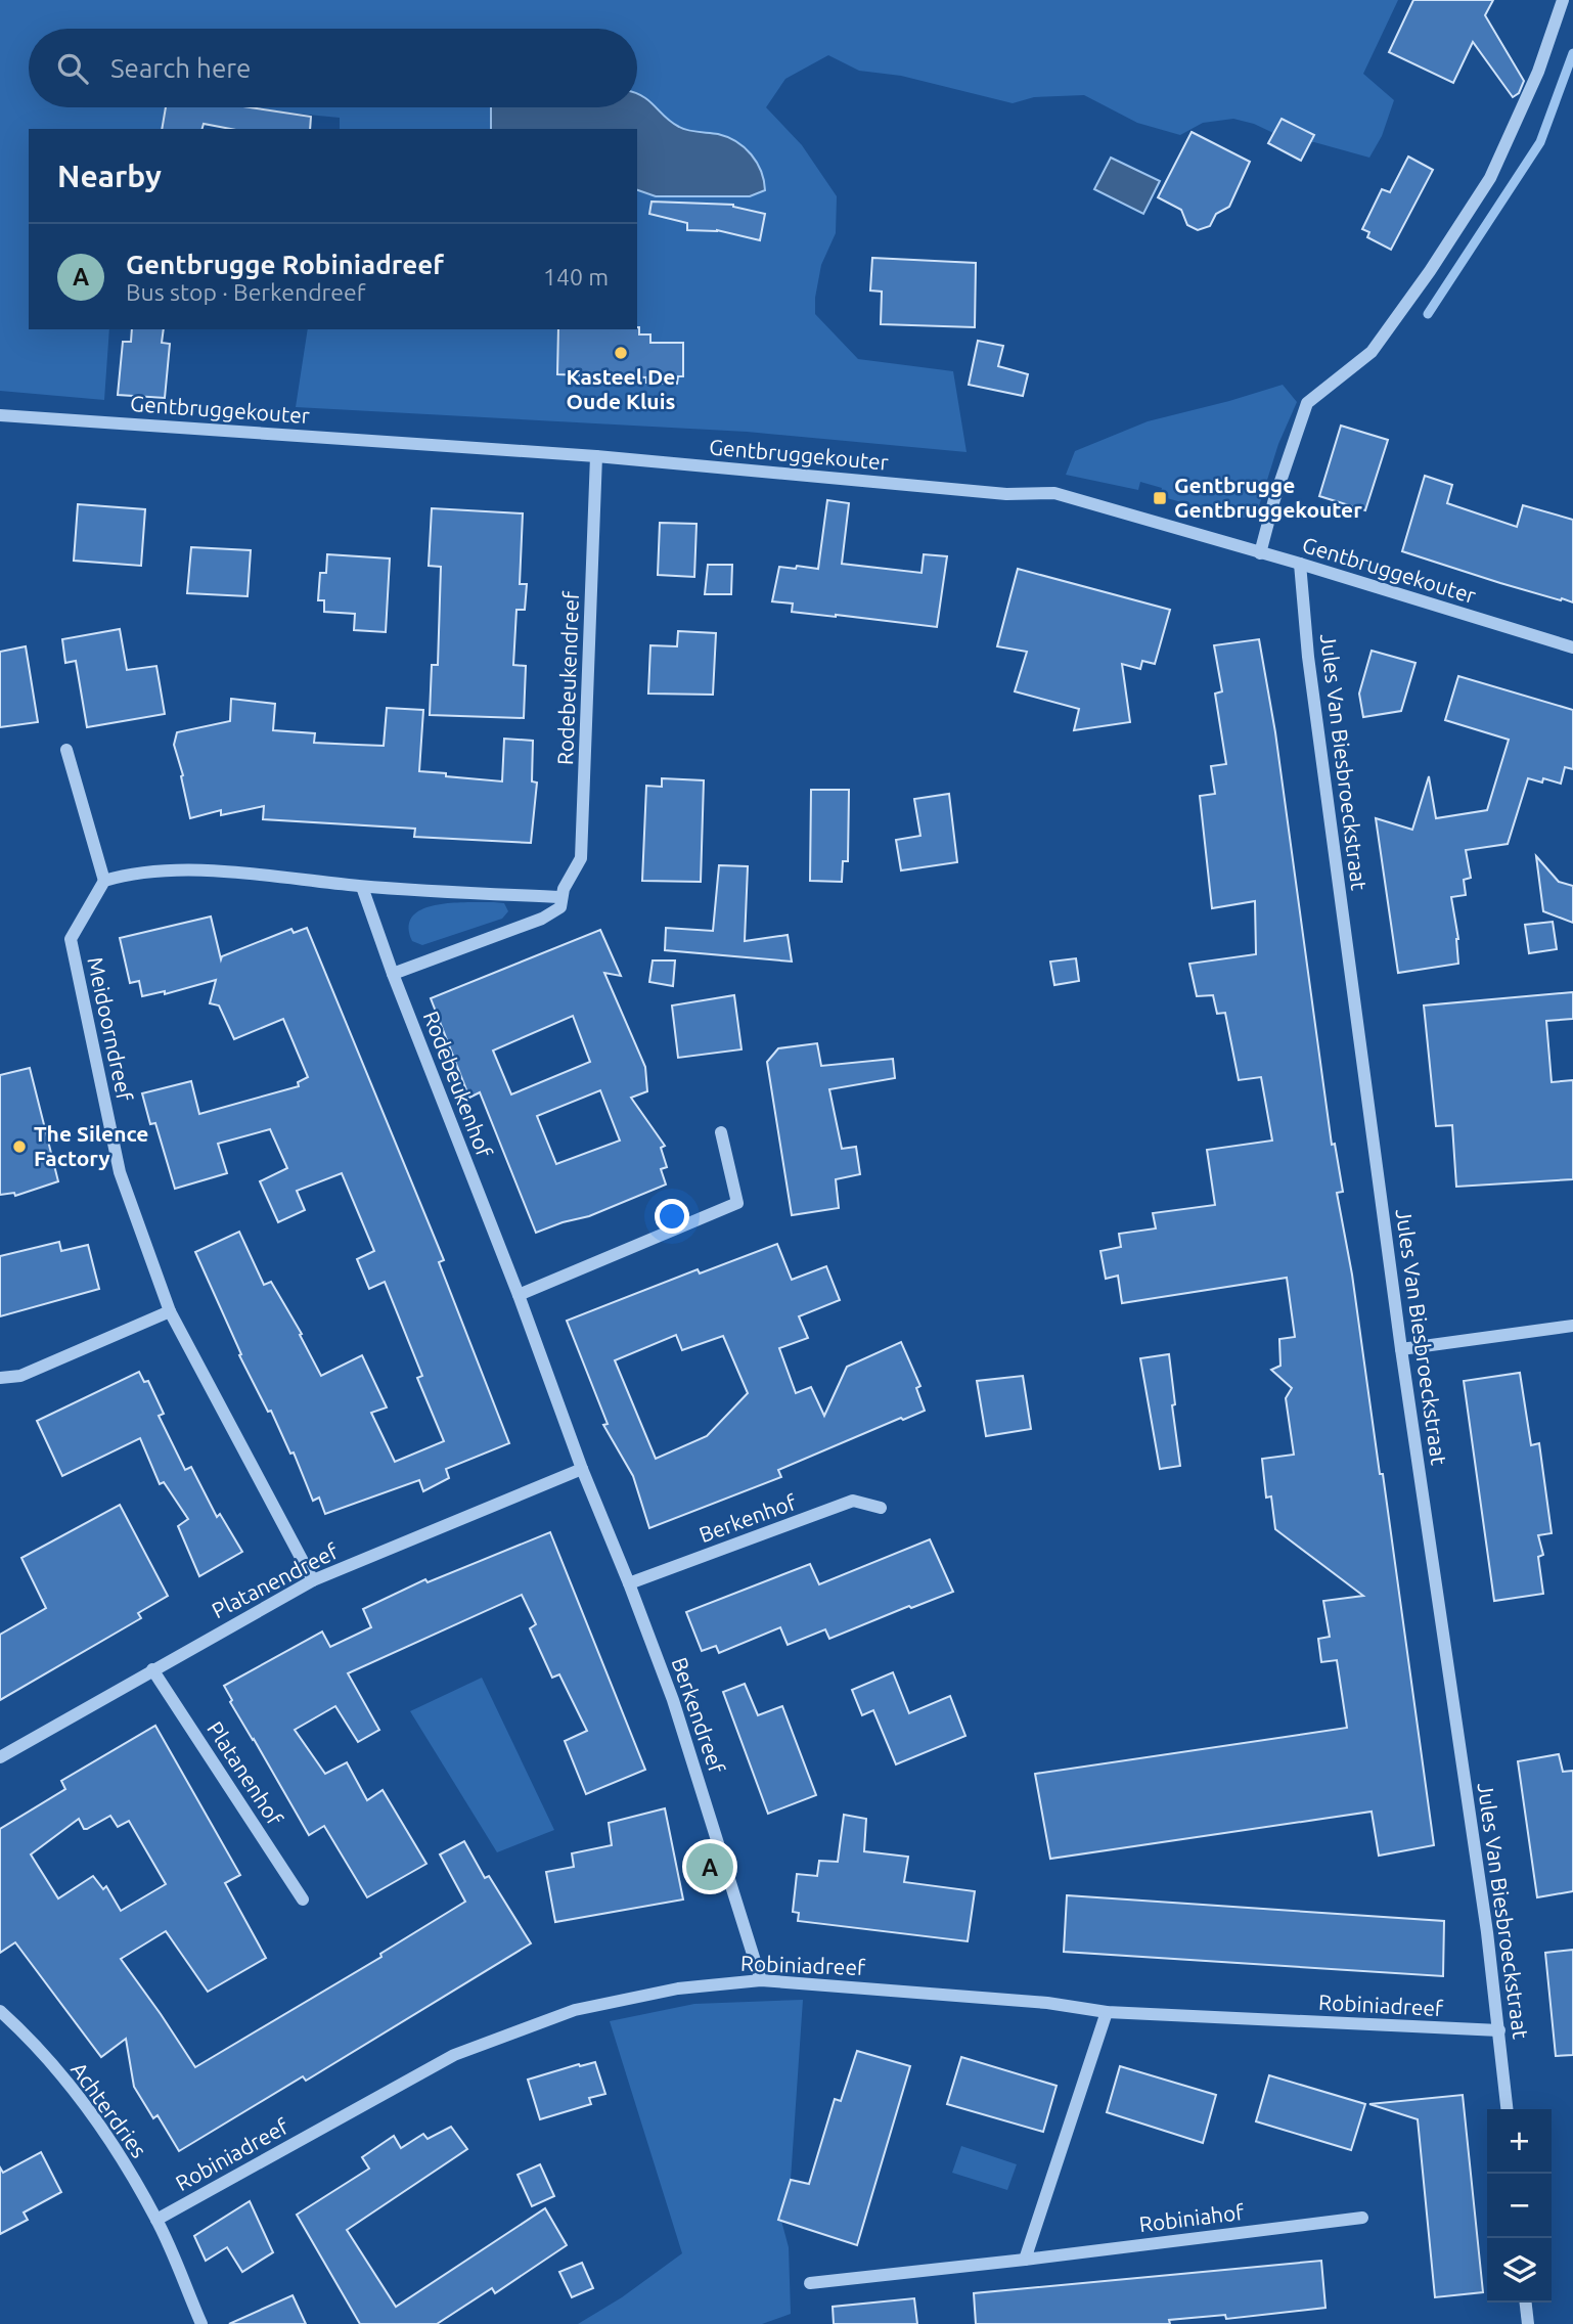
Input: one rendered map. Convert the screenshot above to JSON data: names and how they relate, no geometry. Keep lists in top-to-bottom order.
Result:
{
  "streets": {
    "street": [
      "Gentbruggekouter",
      "Rodebeukendreef",
      "Jules Van Biesbroeckstraat",
      "Meidoorndreef",
      "Rodebeukenhof",
      "Berkenhof",
      "Platanendreef",
      "Berkendreef",
      "Platanenhof",
      "Robiniadreef",
      "Achterdries",
      "Robiniahof"
    ]
  },
  "crossings": [
    ["Gentbruggekouter", "Rodebeukendreef"],
    ["Gentbruggekouter", "Jules Van Biesbroeckstraat"],
    ["Rodebeukendreef", "Rodebeukenhof"],
    ["Jules Van Biesbroeckstraat", "Robiniadreef"],
    ["Meidoorndreef", "Platanendreef"],
    ["Rodebeukenhof", "Platanendreef"],
    ["Rodebeukenhof", "Berkendreef"],
    ["Berkenhof", "Berkendreef"],
    ["Platanendreef", "Berkendreef"],
    ["Platanendreef", "Platanenhof"],
    ["Berkendreef", "Robiniadreef"],
    ["Robiniadreef", "Achterdries"]
  ],
  "places": {
    "other": ["Kasteel De Oude Kluis", "The Silence Factory"],
    "transit": ["Gentbrugge Gentbruggekouter"]
  },
  "page": {
    "search": "Search here",
    "heading": "Nearby",
    "list": [
      {
        "mark": "A",
        "name": "Gentbrugge Robiniadreef",
        "note": "Bus stop · Berkendreef",
        "value": "140 m"
      }
    ],
    "pins": "A",
    "map_buttons": ["+", "−"]
  }
}
